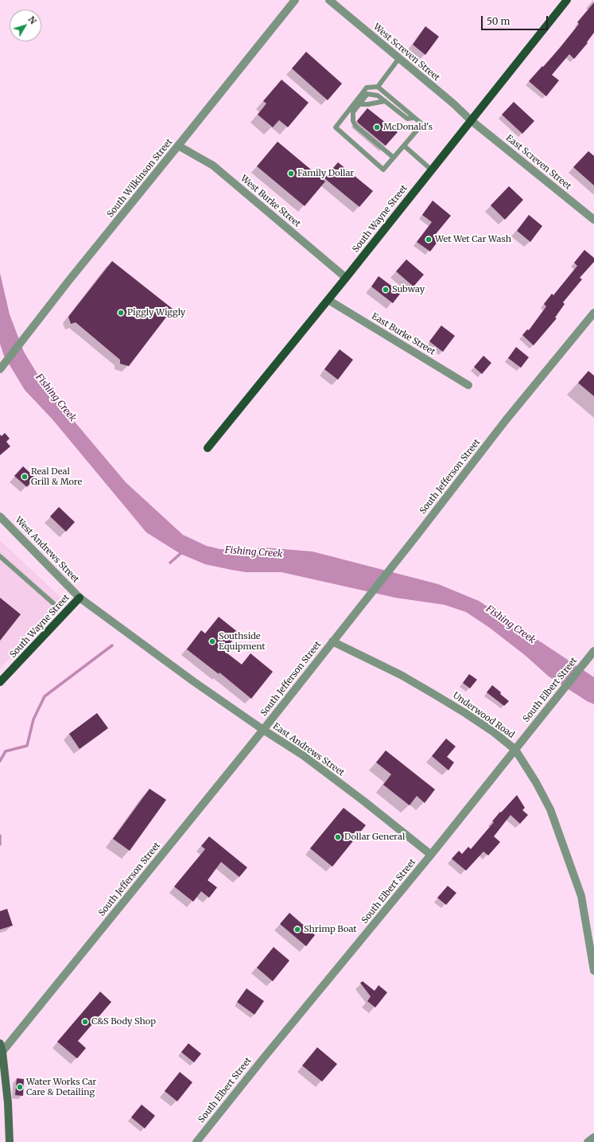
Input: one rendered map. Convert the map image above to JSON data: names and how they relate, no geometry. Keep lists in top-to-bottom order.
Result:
{
  "streets": {
    "main road": ["South Wayne Street"],
    "street": [
      "West Screven Street",
      "East Screven Street",
      "South Wilkinson Street",
      "West Burke Street",
      "East Burke Street",
      "South Jefferson Street",
      "West Andrews Street",
      "South Elbert Street",
      "Underwood Road",
      "East Andrews Street"
    ]
  },
  "crossings": [
    ["West Screven Street", "East Screven Street"],
    ["West Screven Street", "South Wayne Street"],
    ["East Screven Street", "South Wayne Street"],
    ["South Wilkinson Street", "West Burke Street"],
    ["West Burke Street", "South Wayne Street"],
    ["South Wayne Street", "East Burke Street"],
    ["South Wayne Street", "West Andrews Street"],
    ["South Wayne Street", "East Andrews Street"],
    ["South Jefferson Street", "Underwood Road"],
    ["South Jefferson Street", "East Andrews Street"],
    ["West Andrews Street", "East Andrews Street"],
    ["South Elbert Street", "Underwood Road"],
    ["South Elbert Street", "East Andrews Street"]
  ],
  "water": ["Fishing Creek"],
  "places": [
    "McDonald's",
    "Family Dollar",
    "Wet Wet Car Wash",
    "Subway",
    "Piggly Wiggly",
    "Real Deal Grill & More",
    "Southside Equipment",
    "Dollar General",
    "Shrimp Boat",
    "C&S Body Shop",
    "Water Works Car Care & Detailing"
  ],
  "scale_bar": "50 m",
  "north": "top right"
}
